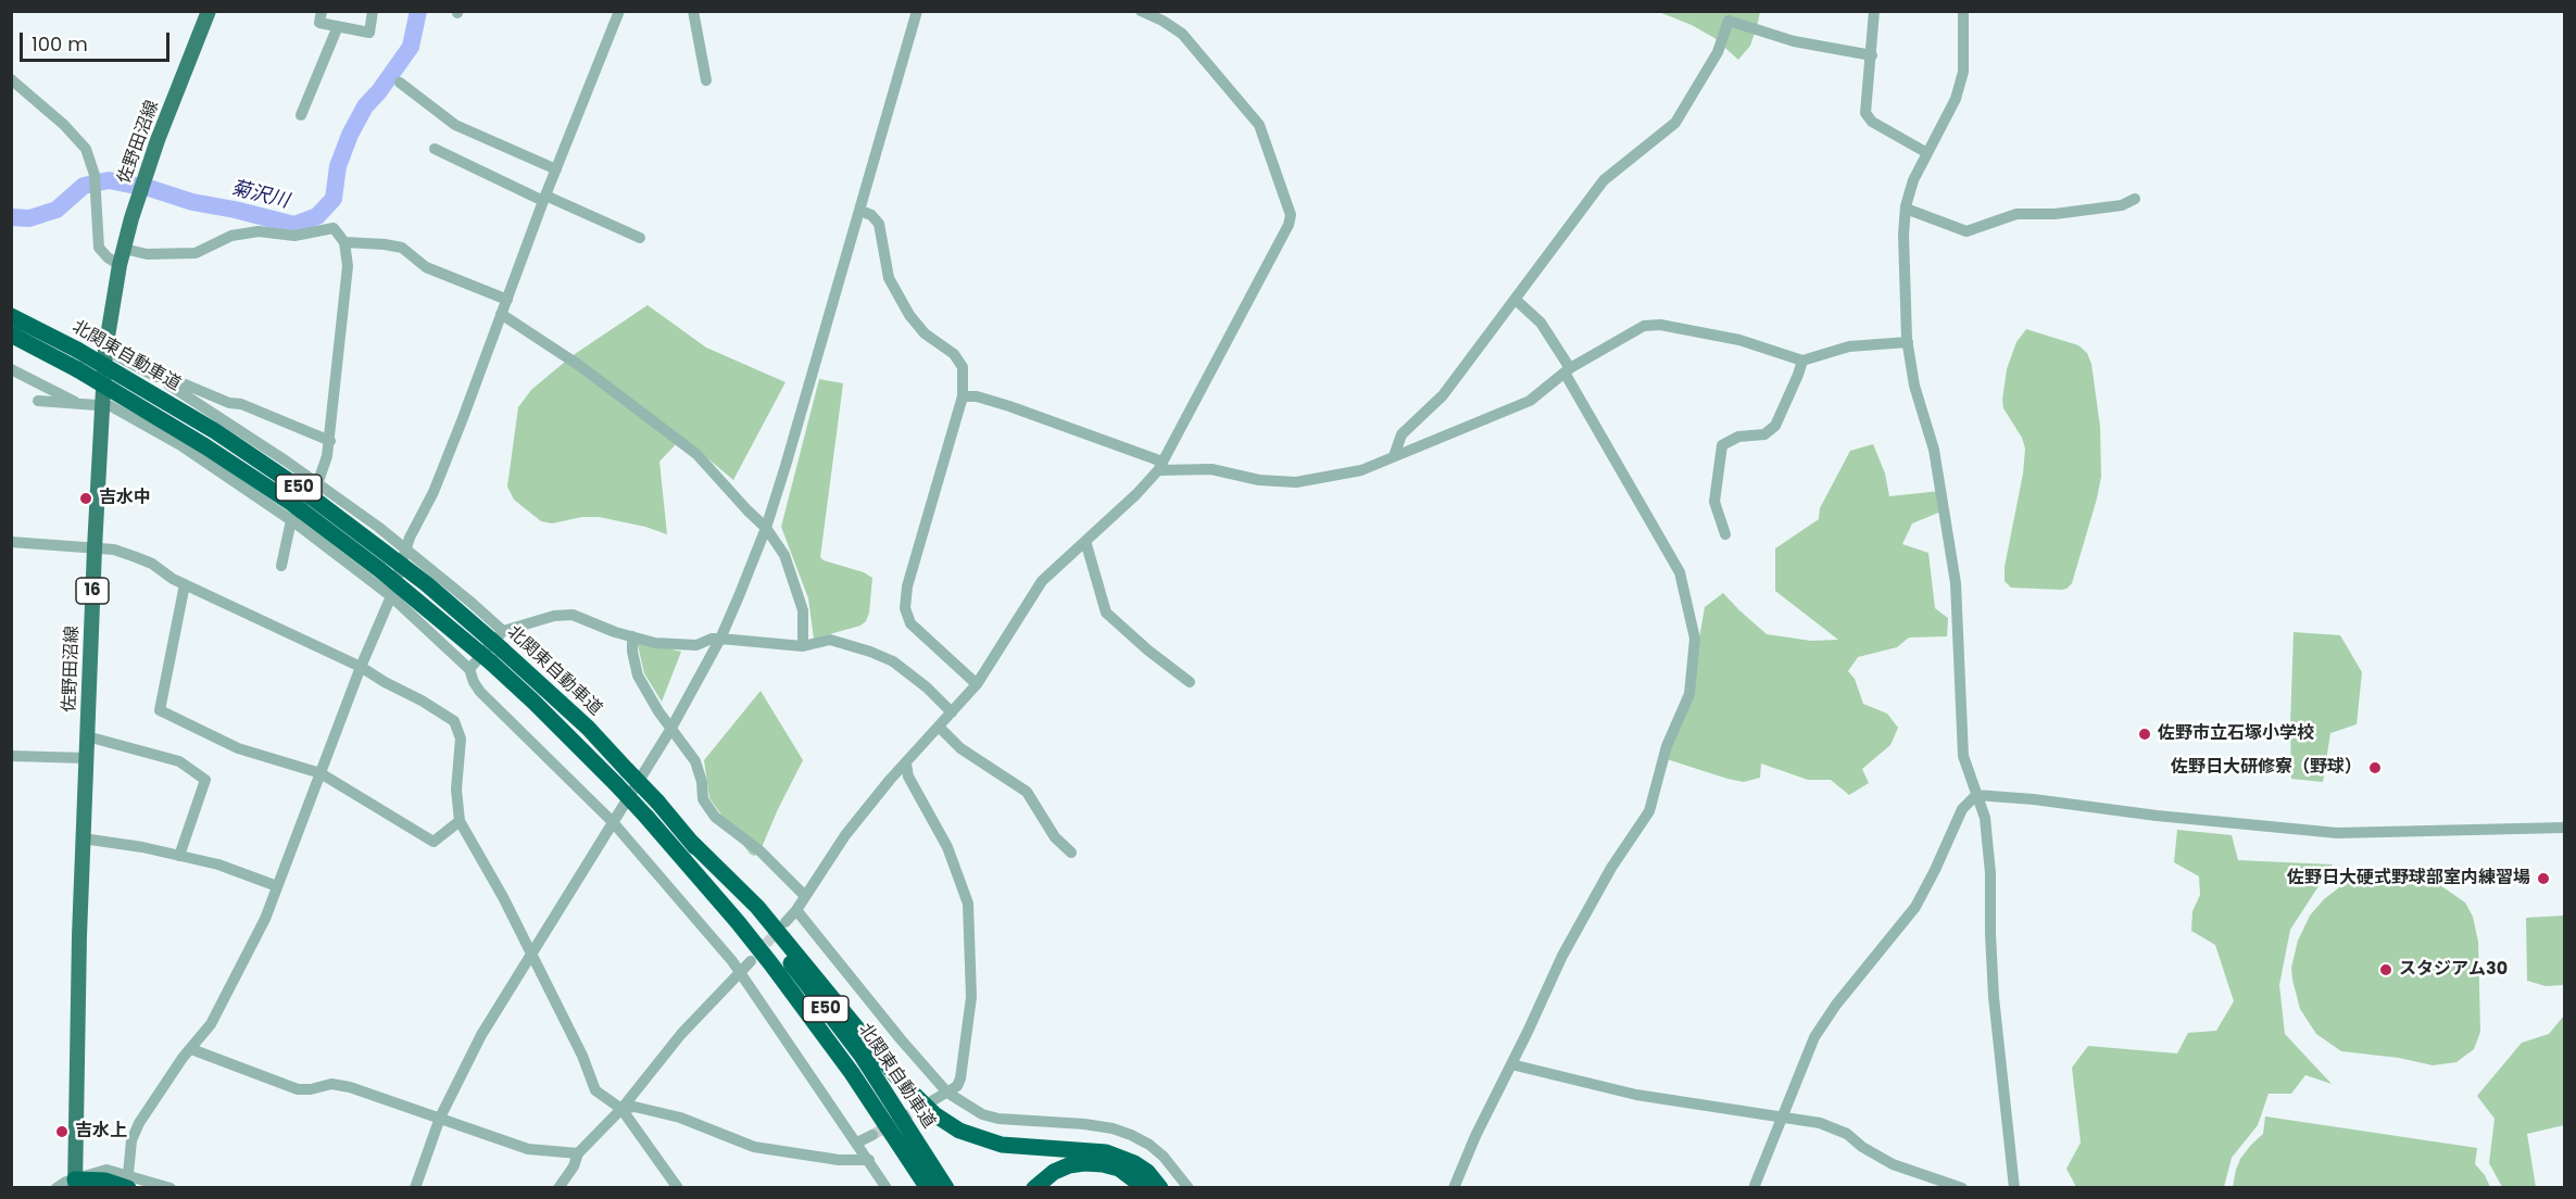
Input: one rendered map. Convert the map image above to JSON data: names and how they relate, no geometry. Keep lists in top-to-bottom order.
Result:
{
  "streets": {
    "highway": ["北関東自動車道", "E50"],
    "main road": ["佐野田沼線", "16"]
  },
  "water": ["菊沢川"],
  "places": [
    "吉水中",
    "佐野市立石塚小学校",
    "佐野日大研修寮（野球）",
    "佐野日大硬式野球部室内練習場",
    "スタジアム30",
    "吉水上"
  ],
  "scale_bar": "100 m"
}
